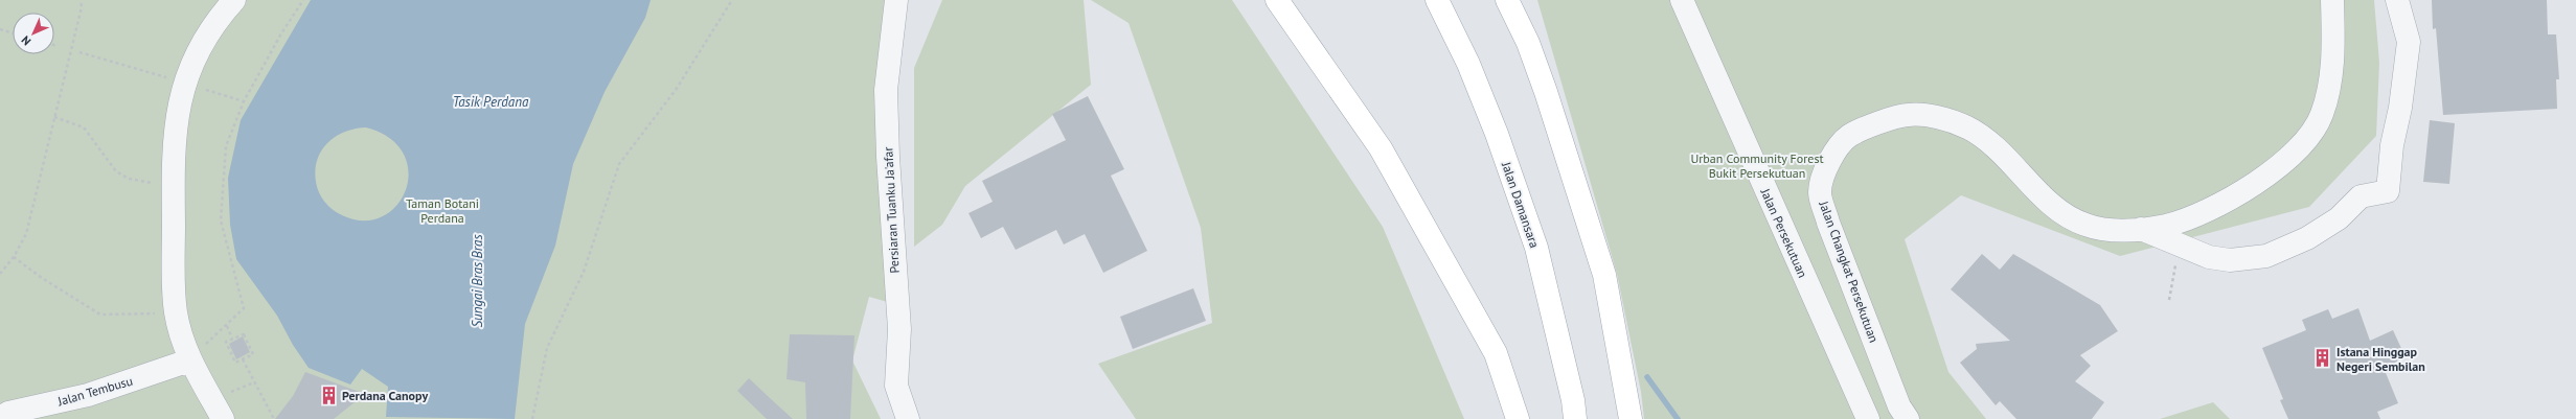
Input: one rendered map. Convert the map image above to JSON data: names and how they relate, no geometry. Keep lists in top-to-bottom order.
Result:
{
  "streets": {
    "main road": ["Jalan Damansara"],
    "street": [
      "Persiaran Tuanku Ja'afar",
      "Jalan Persekutuan",
      "Jalan Changkat Persekutuan",
      "Jalan Tembusu"
    ]
  },
  "water": ["Tasik Perdana", "Sungai Bras Bras"],
  "parks": ["Urban Community Forest Bukit Persekutuan", "Taman Botani Perdana"],
  "places": {
    "building": ["Istana Hinggap Negeri Sembilan", "Perdana Canopy"]
  },
  "north": "bottom left"
}
